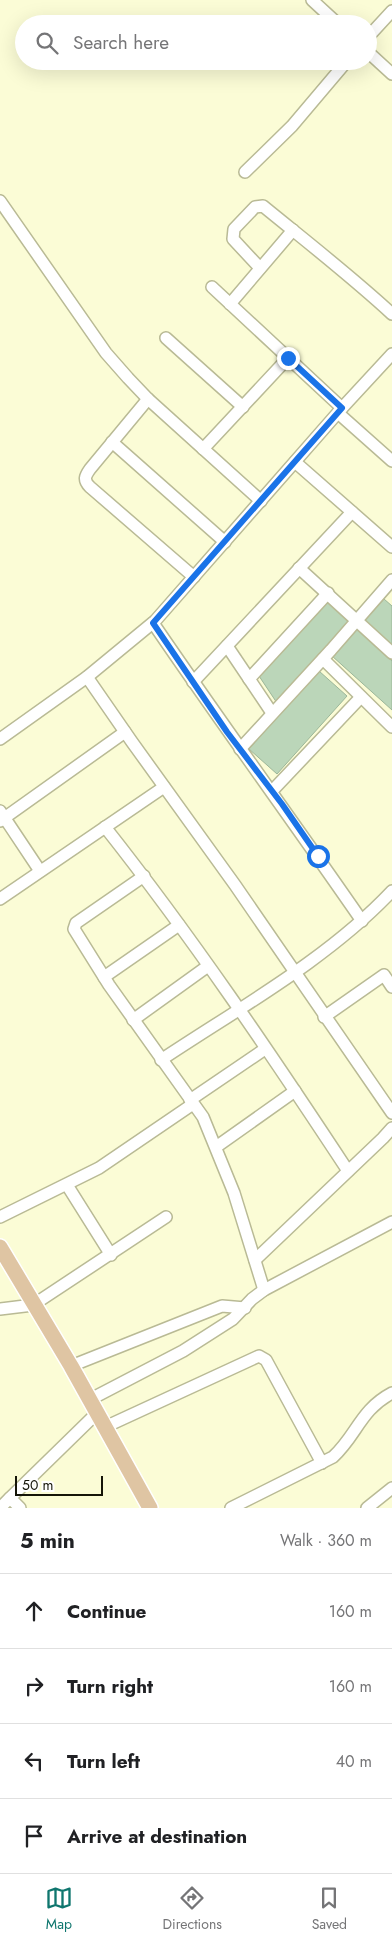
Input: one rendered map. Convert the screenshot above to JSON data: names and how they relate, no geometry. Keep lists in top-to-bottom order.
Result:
{
  "scale_bar": "50 m",
  "page": {
    "search": "Search here",
    "scale": "50 m",
    "heading": ["5 min", "Walk · 360 m"],
    "list": [
      ["Continue", "160 m"],
      ["Turn right", "160 m"],
      ["Turn left", "40 m"],
      "Arrive at destination"
    ],
    "nav": ["Map", "Directions", "Saved"]
  }
}
